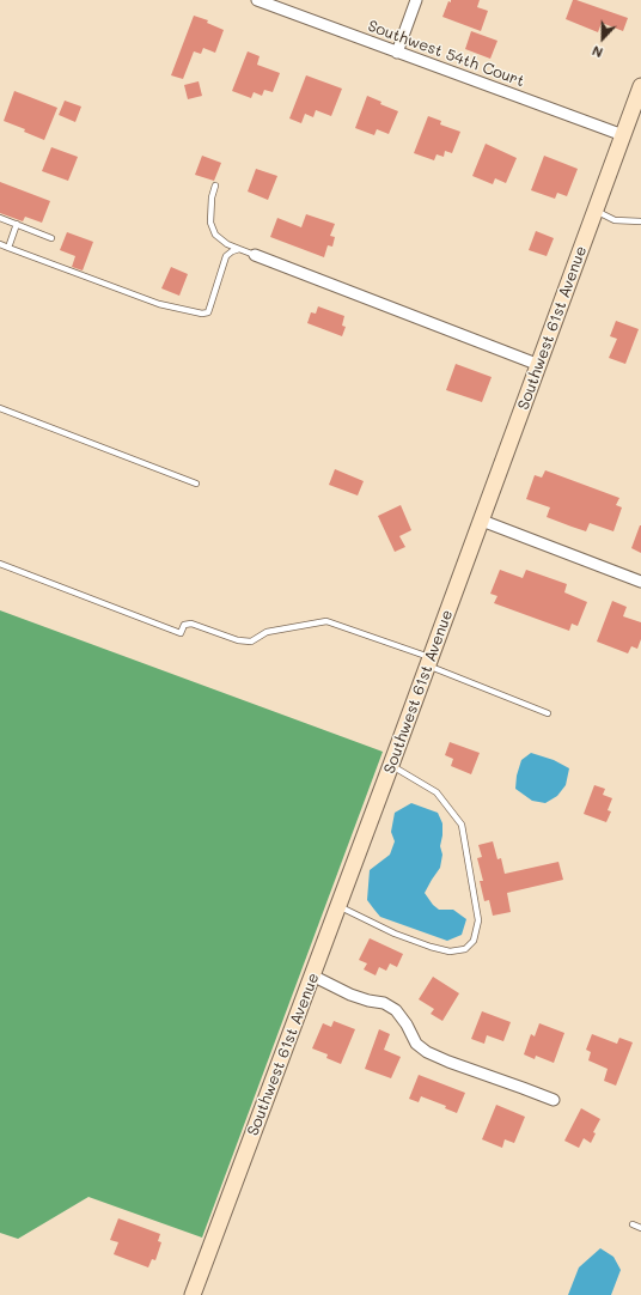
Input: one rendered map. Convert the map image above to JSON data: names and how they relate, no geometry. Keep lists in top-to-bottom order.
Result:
{
  "streets": {
    "street": ["Southwest 54th Court", "Southwest 61st Avenue"]
  },
  "crossings": [
    ["Southwest 54th Court", "Southwest 61st Avenue"]
  ],
  "north": "bottom"
}
